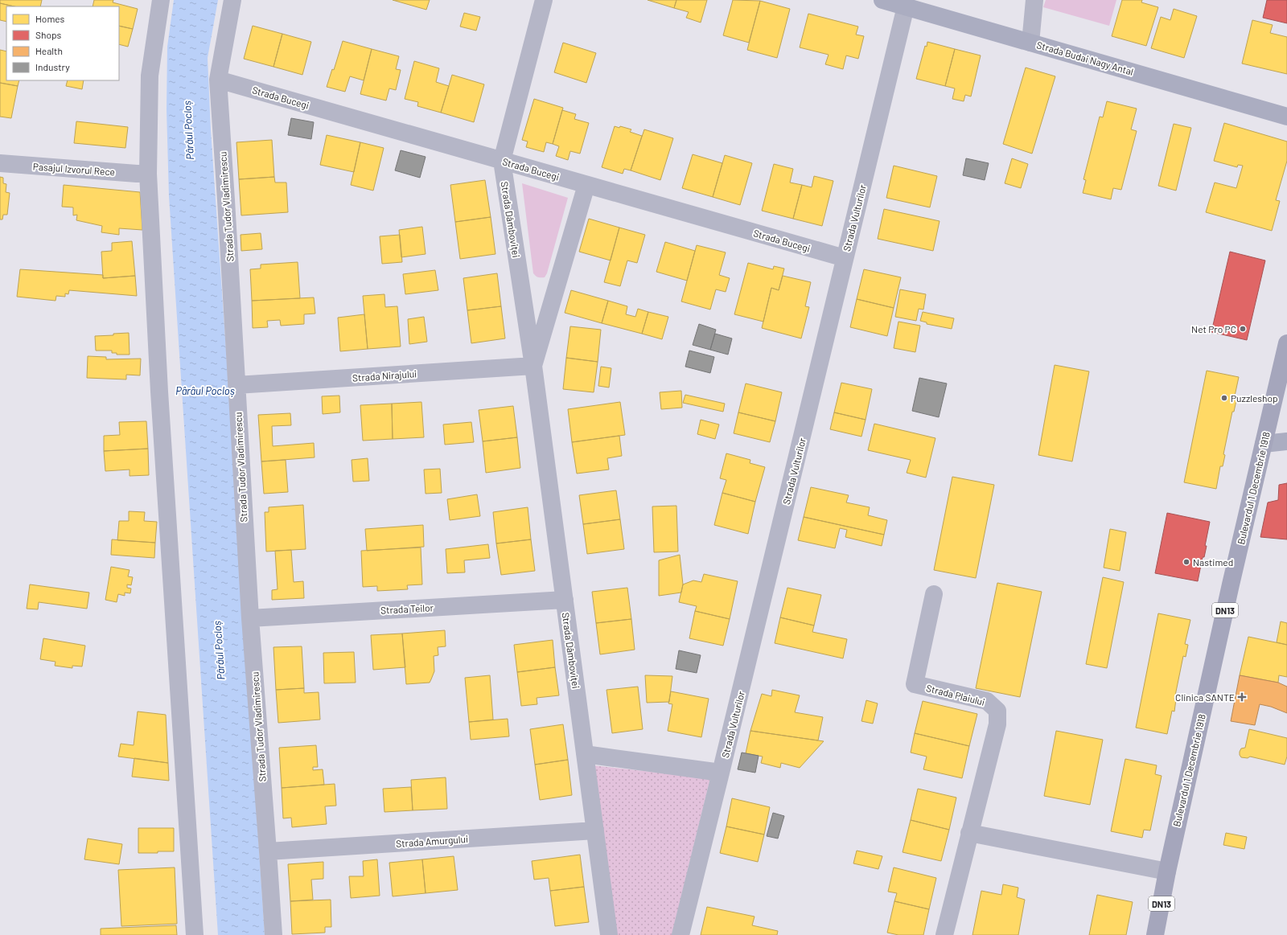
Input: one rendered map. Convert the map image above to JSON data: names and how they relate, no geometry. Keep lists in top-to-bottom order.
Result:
{
  "streets": {
    "main road": ["Strada Budai Nagy Antal", "Bulevardul 1 Decembrie 1918", "DN13"],
    "street": [
      "Strada Bucegi",
      "Pasajul Izvorul Rece",
      "Strada Tudor Vladimirescu",
      "Strada Vulturilor",
      "Strada Dâmboviței",
      "Strada Nirajului",
      "Strada Teilor",
      "Strada Plaiului",
      "Strada Amurgului"
    ]
  },
  "crossings": [
    ["Strada Budai Nagy Antal", "Strada Vulturilor"],
    ["Strada Bucegi", "Strada Tudor Vladimirescu"],
    ["Strada Bucegi", "Strada Vulturilor"],
    ["Strada Bucegi", "Strada Dâmboviței"],
    ["Strada Tudor Vladimirescu", "Strada Nirajului"],
    ["Strada Tudor Vladimirescu", "Strada Teilor"],
    ["Strada Tudor Vladimirescu", "Strada Amurgului"],
    ["Strada Dâmboviței", "Strada Nirajului"],
    ["Strada Dâmboviței", "Strada Teilor"],
    ["Strada Dâmboviței", "Strada Amurgului"]
  ],
  "water": ["Pârâul Pocloș"],
  "places": {
    "other": ["Net Pro PC", "Puzzleshop", "Nastimed"],
    "health": ["Clinica SANTE"]
  },
  "legend": [
    "Homes",
    "Shops",
    "Health",
    "Industry"
  ]
}
